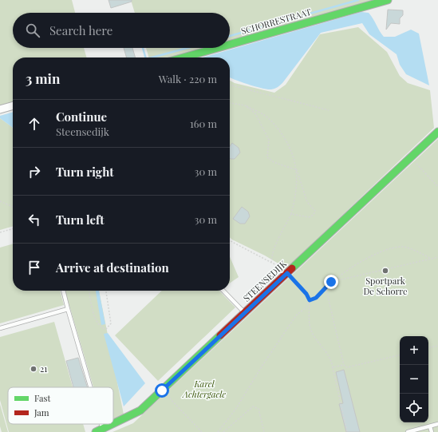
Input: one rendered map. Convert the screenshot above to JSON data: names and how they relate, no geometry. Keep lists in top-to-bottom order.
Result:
{
  "streets": {
    "street": ["SCHORRESTRAAT", "STEENSEDIJK"]
  },
  "parks": ["Karel Achtergaele"],
  "places": ["Sportpark De Schorre", "21"],
  "legend": ["Fast", "Jam"],
  "page": {
    "search": "Search here",
    "heading": ["3 min", "Walk · 220 m"],
    "list": [
      ["Continue", "Steensedijk", "160 m"],
      ["Turn right", "30 m"],
      ["Turn left", "30 m"],
      "Arrive at destination"
    ],
    "map_buttons": ["+", "−"]
  }
}
